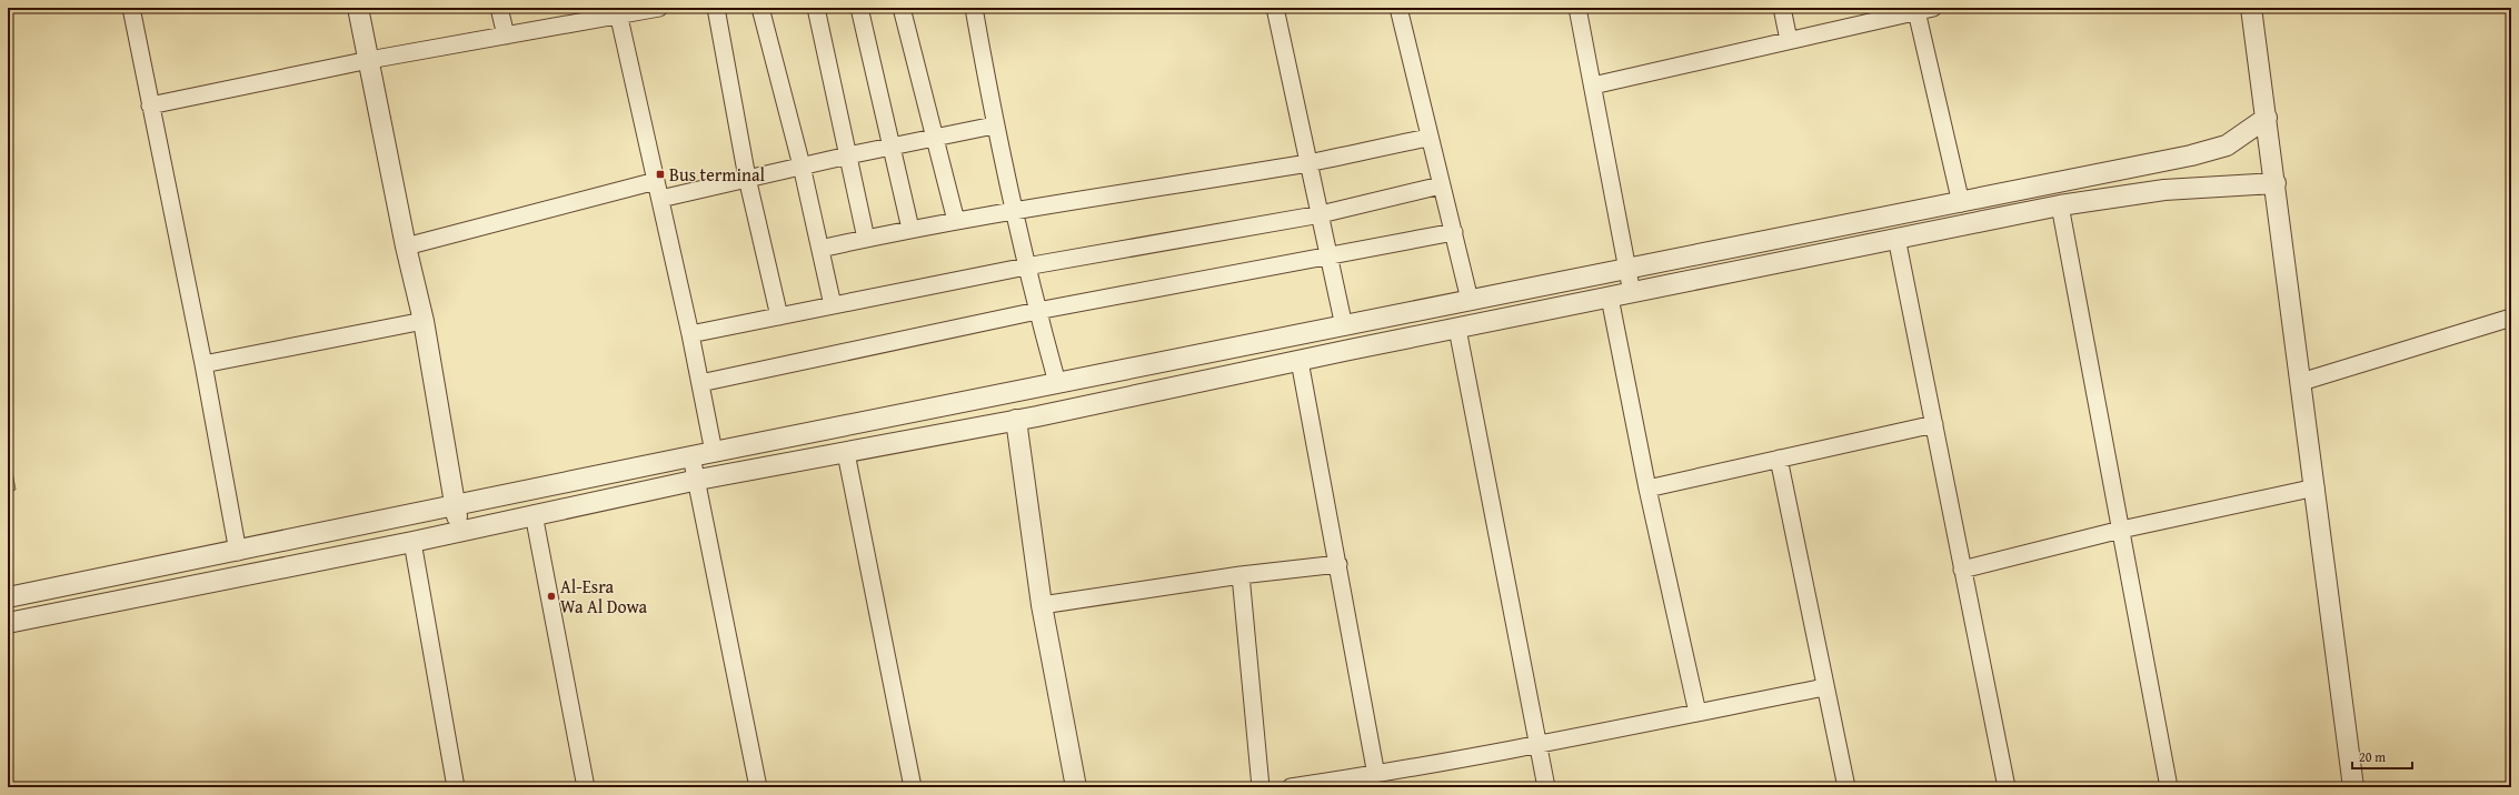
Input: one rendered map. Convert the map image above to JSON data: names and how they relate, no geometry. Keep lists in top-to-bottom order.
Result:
{
  "places": {
    "transit": ["Bus terminal"],
    "other": ["Al-Esra Wa Al Dowa"]
  },
  "scale_bar": "20 m"
}
